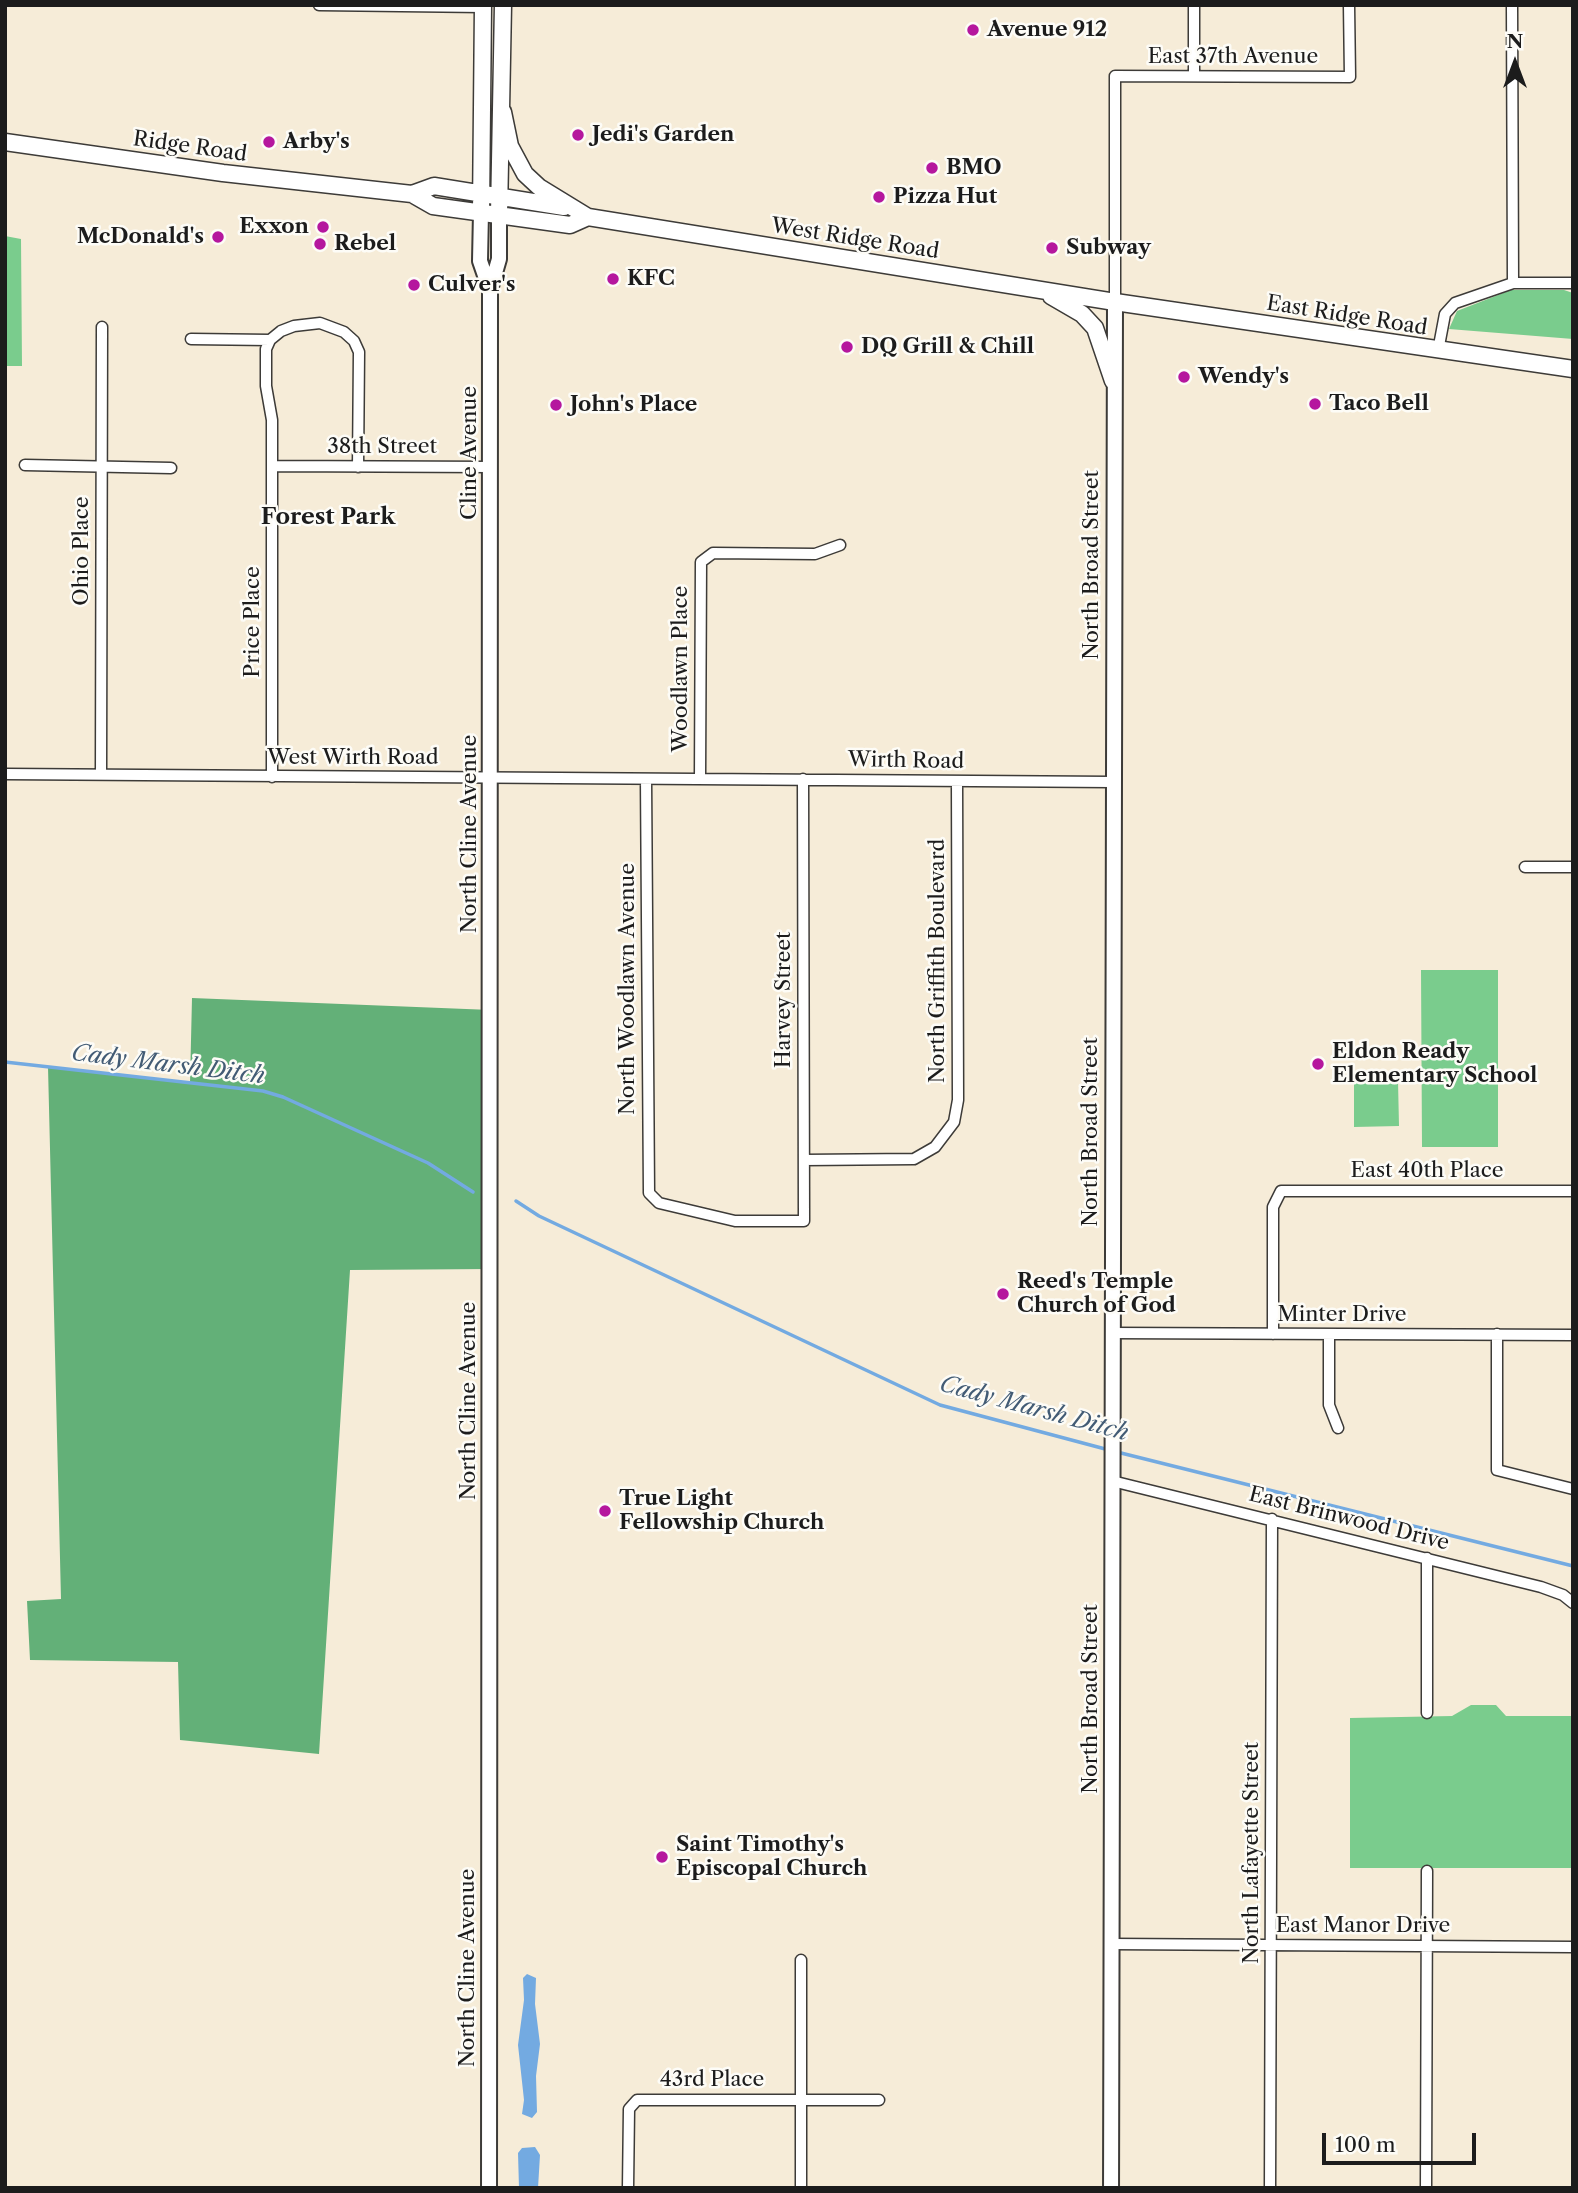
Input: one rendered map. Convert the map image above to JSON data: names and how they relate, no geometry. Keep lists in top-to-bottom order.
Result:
{
  "streets": {
    "main road": [
      "Ridge Road",
      "West Ridge Road",
      "East Ridge Road",
      "Cline Avenue"
    ],
    "street": [
      "East 37th Avenue",
      "38th Street",
      "Ohio Place",
      "North Broad Street",
      "Price Place",
      "Woodlawn Place",
      "West Wirth Road",
      "Wirth Road",
      "North Cline Avenue",
      "North Griffith Boulevard",
      "North Woodlawn Avenue",
      "Harvey Street",
      "East 40th Place",
      "Minter Drive",
      "East Brinwood Drive",
      "North Lafayette Street",
      "East Manor Drive",
      "43rd Place"
    ]
  },
  "crossings": [
    ["East 37th Avenue", "North Broad Street"],
    ["Ridge Road", "West Ridge Road"],
    ["Ridge Road", "Cline Avenue"],
    ["West Ridge Road", "East Ridge Road"],
    ["West Ridge Road", "Cline Avenue"],
    ["West Ridge Road", "North Broad Street"],
    ["East Ridge Road", "North Broad Street"],
    ["38th Street", "Cline Avenue"],
    ["38th Street", "Price Place"],
    ["Cline Avenue", "North Cline Avenue"],
    ["Ohio Place", "West Wirth Road"],
    ["North Broad Street", "Wirth Road"],
    ["North Broad Street", "Minter Drive"],
    ["North Broad Street", "East Brinwood Drive"],
    ["North Broad Street", "East Manor Drive"],
    ["Price Place", "West Wirth Road"],
    ["Woodlawn Place", "West Wirth Road"],
    ["Woodlawn Place", "Wirth Road"],
    ["West Wirth Road", "Wirth Road"],
    ["West Wirth Road", "North Cline Avenue"],
    ["West Wirth Road", "North Woodlawn Avenue"],
    ["Wirth Road", "North Griffith Boulevard"],
    ["Wirth Road", "Harvey Street"],
    ["North Griffith Boulevard", "Harvey Street"],
    ["North Woodlawn Avenue", "Harvey Street"],
    ["East 40th Place", "Minter Drive"],
    ["East Brinwood Drive", "North Lafayette Street"],
    ["North Lafayette Street", "East Manor Drive"]
  ],
  "districts": ["Forest Park"],
  "water": ["Cady Marsh Ditch"],
  "places": [
    "Avenue 912",
    "Jedi's Garden",
    "Arby's",
    "BMO",
    "Pizza Hut",
    "Exxon",
    "McDonald's",
    "Rebel",
    "Subway",
    "KFC",
    "Culver's",
    "DQ Grill & Chill",
    "Wendy's",
    "Taco Bell",
    "John's Place",
    "Eldon Ready Elementary School",
    "Reed's Temple Church of God",
    "True Light Fellowship Church",
    "Saint Timothy's Episcopal Church"
  ],
  "scale_bar": "100 m",
  "north": "top"
}
